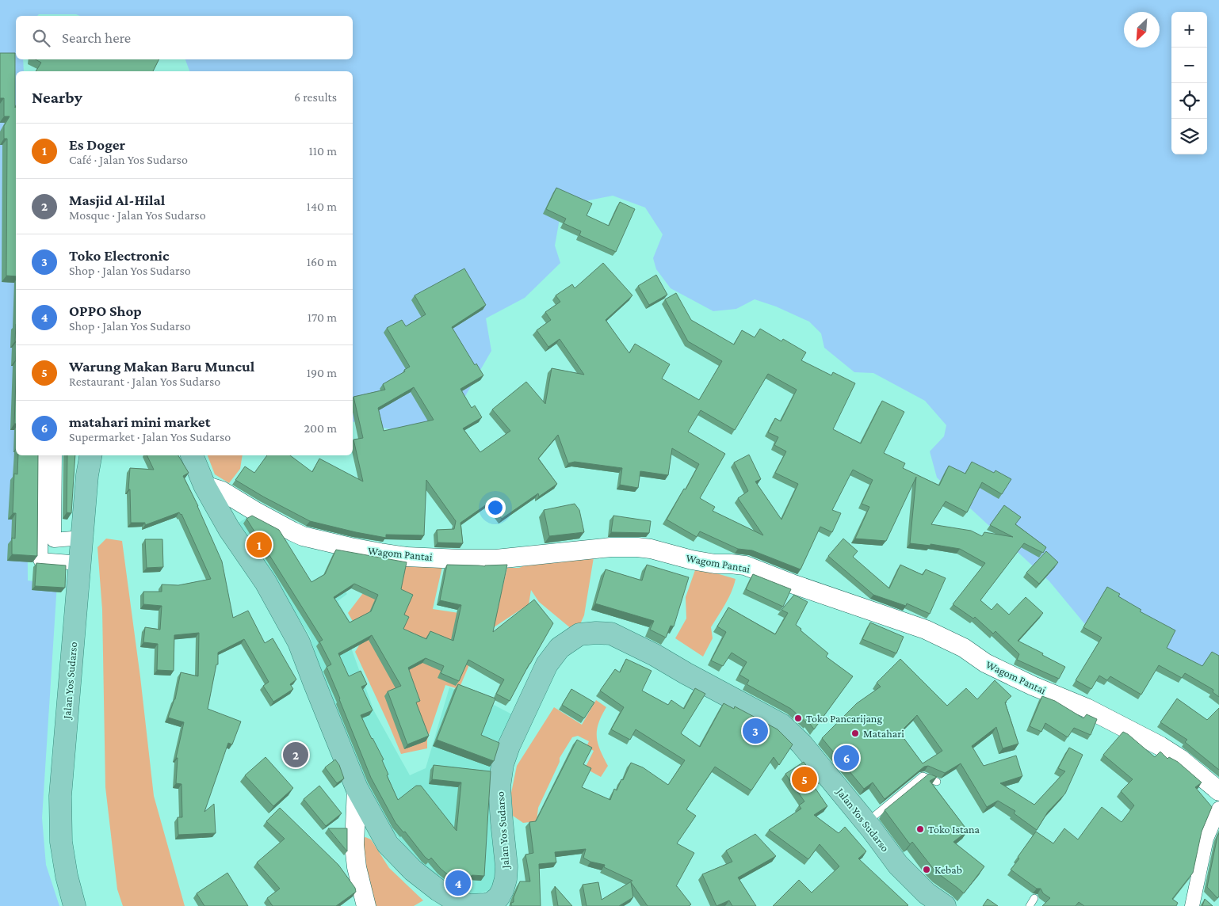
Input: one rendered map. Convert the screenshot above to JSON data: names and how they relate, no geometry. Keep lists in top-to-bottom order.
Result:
{
  "streets": {
    "main road": ["Jalan Yos Sudarso"],
    "street": ["Wagom Pantai"]
  },
  "crossings": [
    ["Wagom Pantai", "Jalan Yos Sudarso"]
  ],
  "places": [
    "Toko Pancarijang",
    "Matahari",
    "Toko Istana",
    "Kebab"
  ],
  "north": "bottom left",
  "page": {
    "map_buttons": ["+", "−"],
    "search": "Search here",
    "heading": ["Nearby", "6 results"],
    "list": [
      {
        "mark": "1",
        "name": "Es Doger",
        "note": "Café · Jalan Yos Sudarso",
        "value": "110 m"
      },
      {
        "mark": "2",
        "name": "Masjid Al-Hilal",
        "note": "Mosque · Jalan Yos Sudarso",
        "value": "140 m"
      },
      {
        "mark": "3",
        "name": "Toko Electronic",
        "note": "Shop · Jalan Yos Sudarso",
        "value": "160 m"
      },
      {
        "mark": "4",
        "name": "OPPO Shop",
        "note": "Shop · Jalan Yos Sudarso",
        "value": "170 m"
      },
      {
        "mark": "5",
        "name": "Warung Makan Baru Muncul",
        "note": "Restaurant · Jalan Yos Sudarso",
        "value": "190 m"
      },
      {
        "mark": "6",
        "name": "matahari mini market",
        "note": "Supermarket · Jalan Yos Sudarso",
        "value": "200 m"
      }
    ],
    "pins": [
      "1",
      "3",
      "2",
      "6",
      "5",
      "4"
    ]
  }
}
